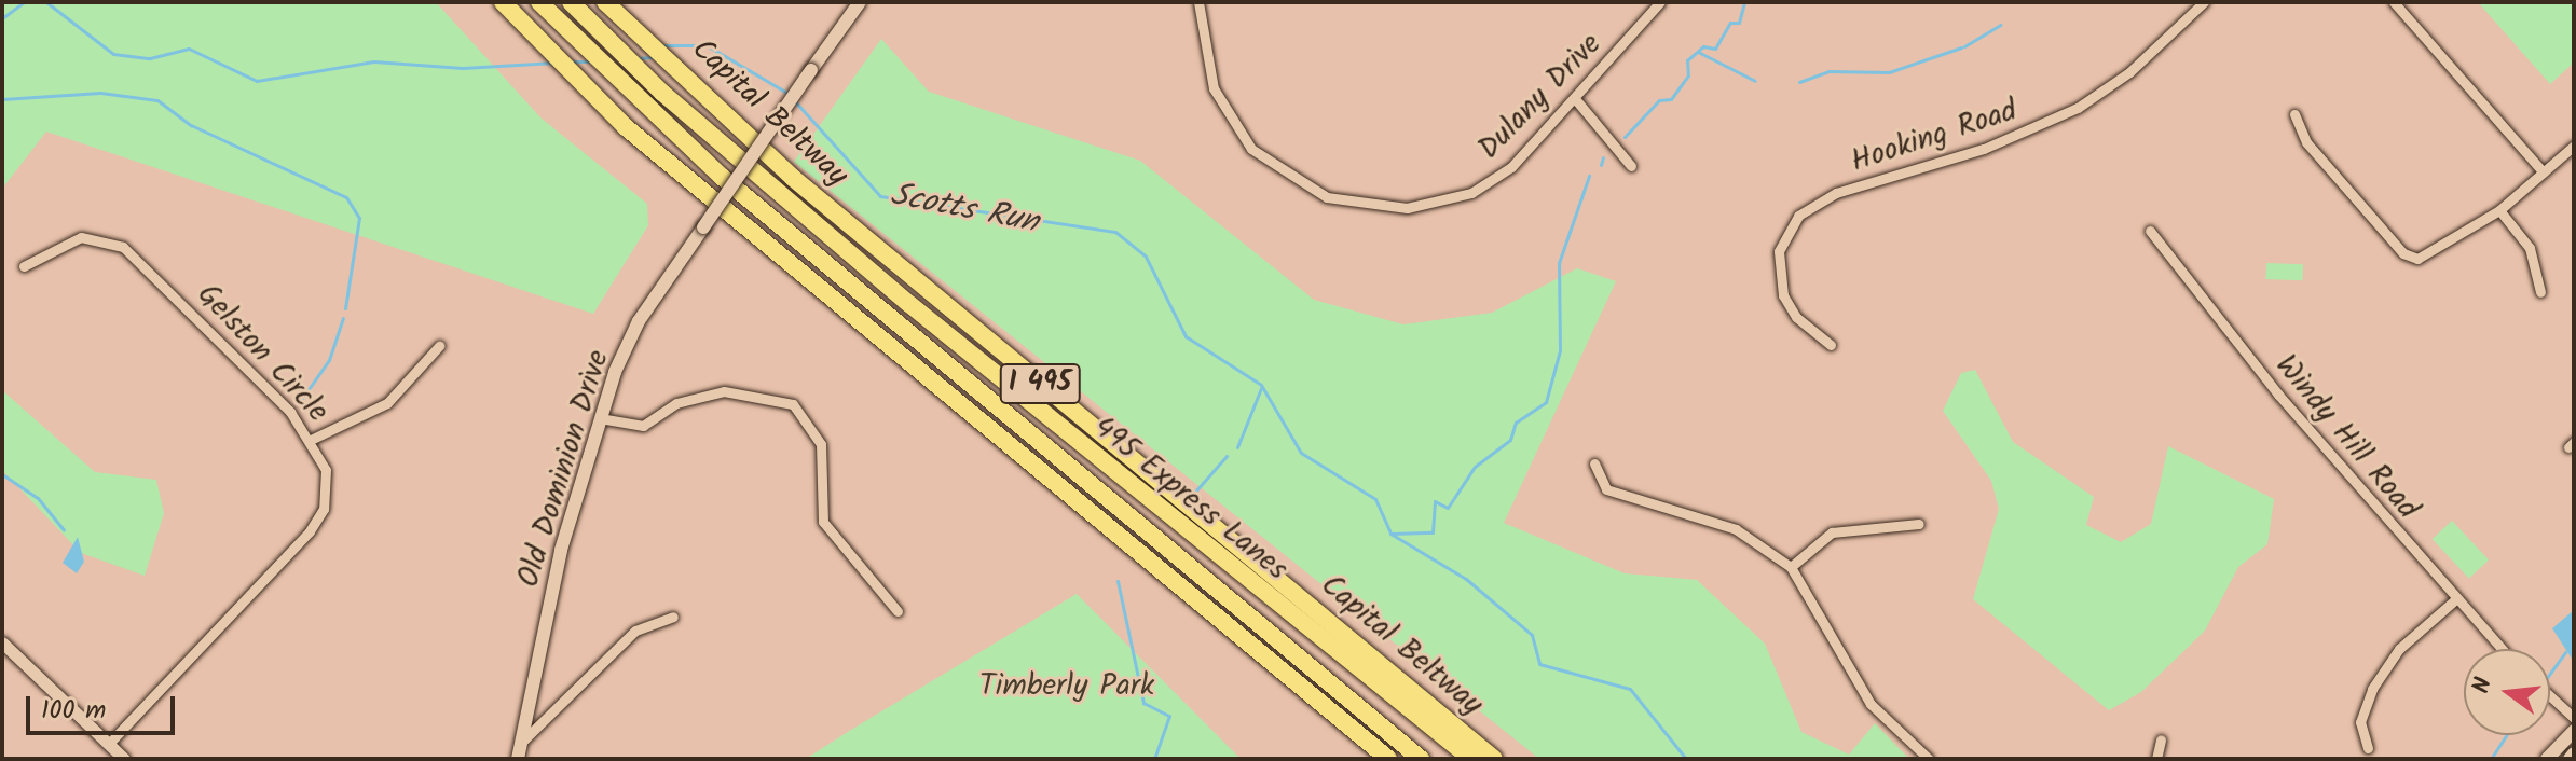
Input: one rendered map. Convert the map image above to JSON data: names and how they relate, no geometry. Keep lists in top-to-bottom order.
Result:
{
  "streets": {
    "highway": ["Capital Beltway", "I 495", "495 Express Lanes"],
    "main road": ["Old Dominion Drive"],
    "street": [
      "Dulany Drive",
      "Hooking Road",
      "Gelston Circle",
      "Windy Hill Road"
    ]
  },
  "water": ["Scotts Run"],
  "parks": ["Timberly Park"],
  "scale_bar": "100 m",
  "north": "left"
}
